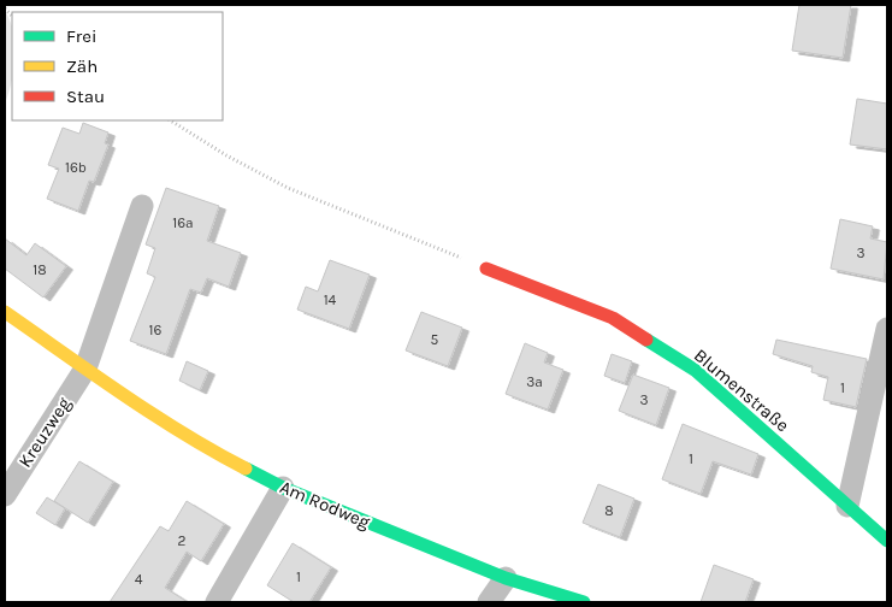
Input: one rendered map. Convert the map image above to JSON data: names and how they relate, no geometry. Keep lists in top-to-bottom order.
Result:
{
  "streets": {
    "street": ["Blumenstraße", "Kreuzweg", "Am Rodweg"]
  },
  "crossings": [
    ["Kreuzweg", "Am Rodweg"]
  ],
  "house_numbers": [
    "16b",
    "16a",
    "3",
    "18",
    "14",
    "16",
    "5",
    "3a",
    "1",
    "3",
    "1",
    "8",
    "2",
    "1",
    "4"
  ],
  "legend": ["Frei", "Zäh", "Stau"]
}
